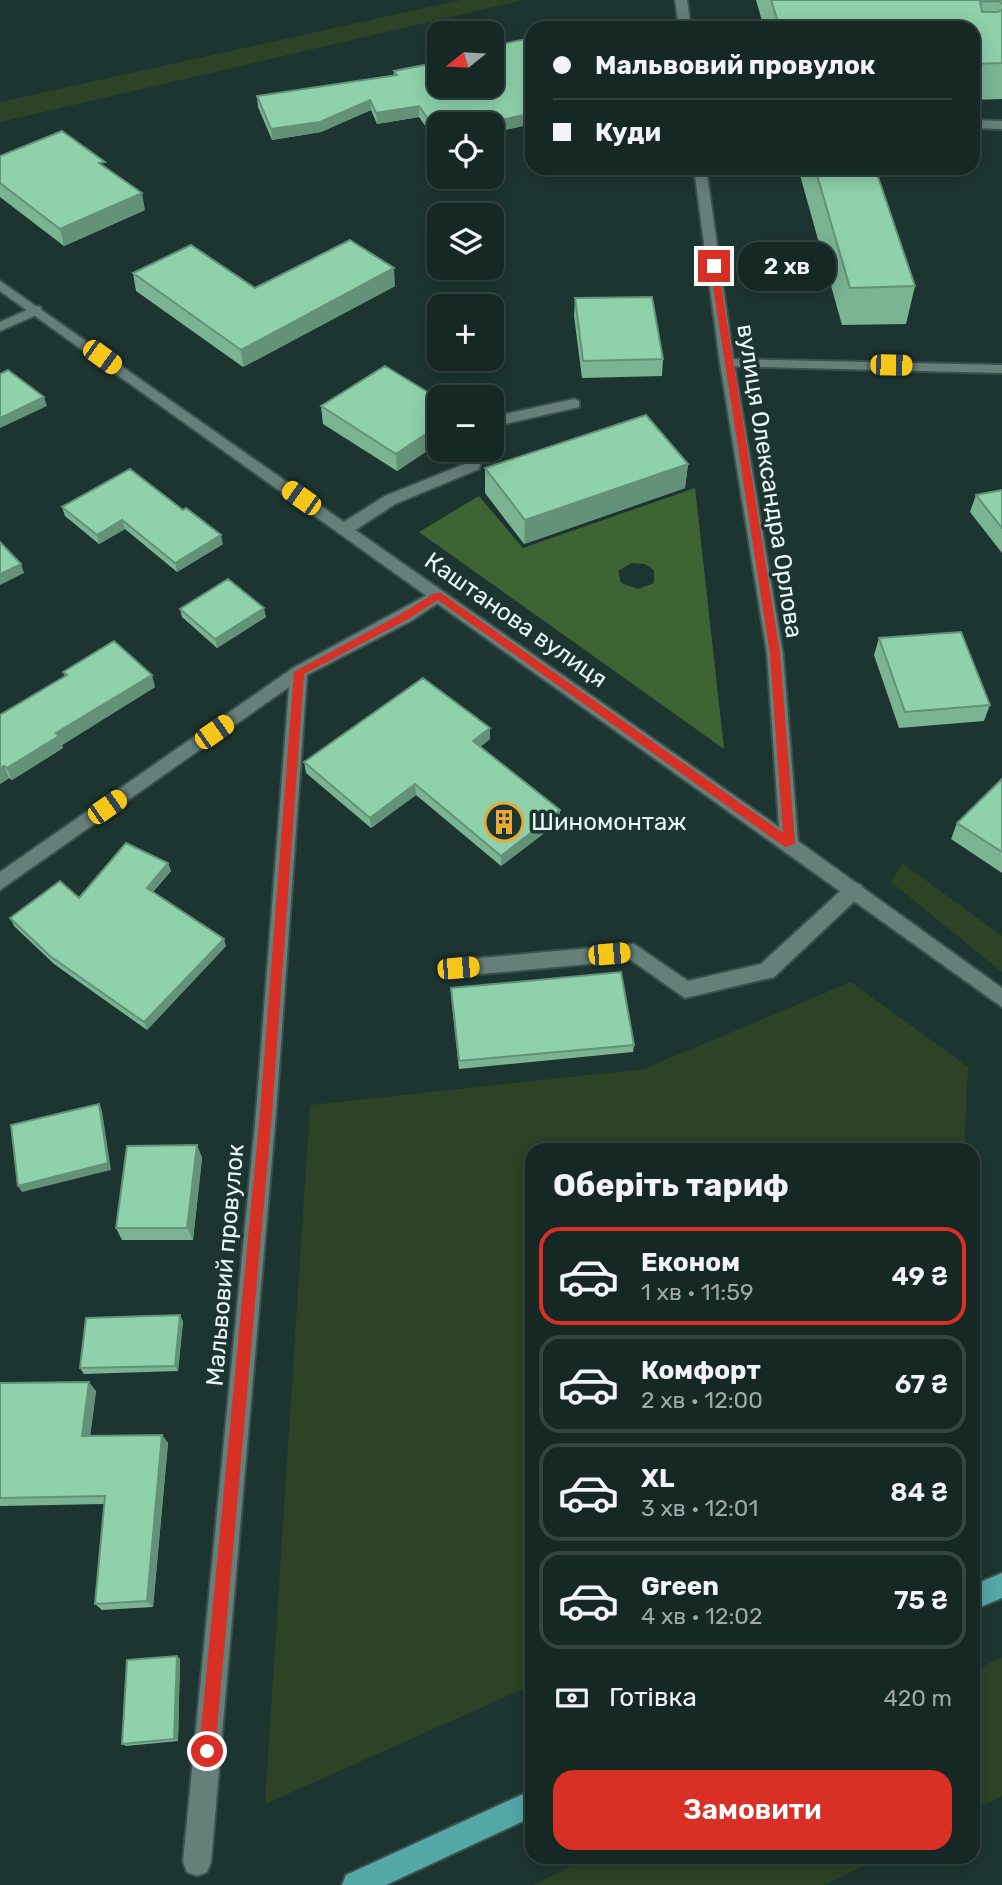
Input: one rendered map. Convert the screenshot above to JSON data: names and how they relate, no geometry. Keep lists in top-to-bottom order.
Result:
{
  "streets": {
    "street": ["вулиця Олександра Орлова", "Каштанова вулиця", "Мальвовий провулок"]
  },
  "crossings": [
    ["вулиця Олександра Орлова", "Каштанова вулиця"]
  ],
  "places": {
    "building": ["Шиномонтаж"]
  },
  "north": "left",
  "page": {
    "map_buttons": ["+", "−"],
    "banner": ["Мальвовий провулок", "Куди"],
    "bubble": "2 хв",
    "heading": "Оберіть тариф",
    "list": [
      {
        "name": "Економ",
        "note": "1 хв · 11:59",
        "value": "49 ₴"
      },
      {
        "name": "Комфорт",
        "note": "2 хв · 12:00",
        "value": "67 ₴"
      },
      {
        "name": "XL",
        "note": "3 хв · 12:01",
        "value": "84 ₴"
      },
      {
        "name": "Green",
        "note": "4 хв · 12:02",
        "value": "75 ₴"
      }
    ],
    "pay": ["Готівка", "420 m"],
    "buttons": "Замовити"
  }
}
